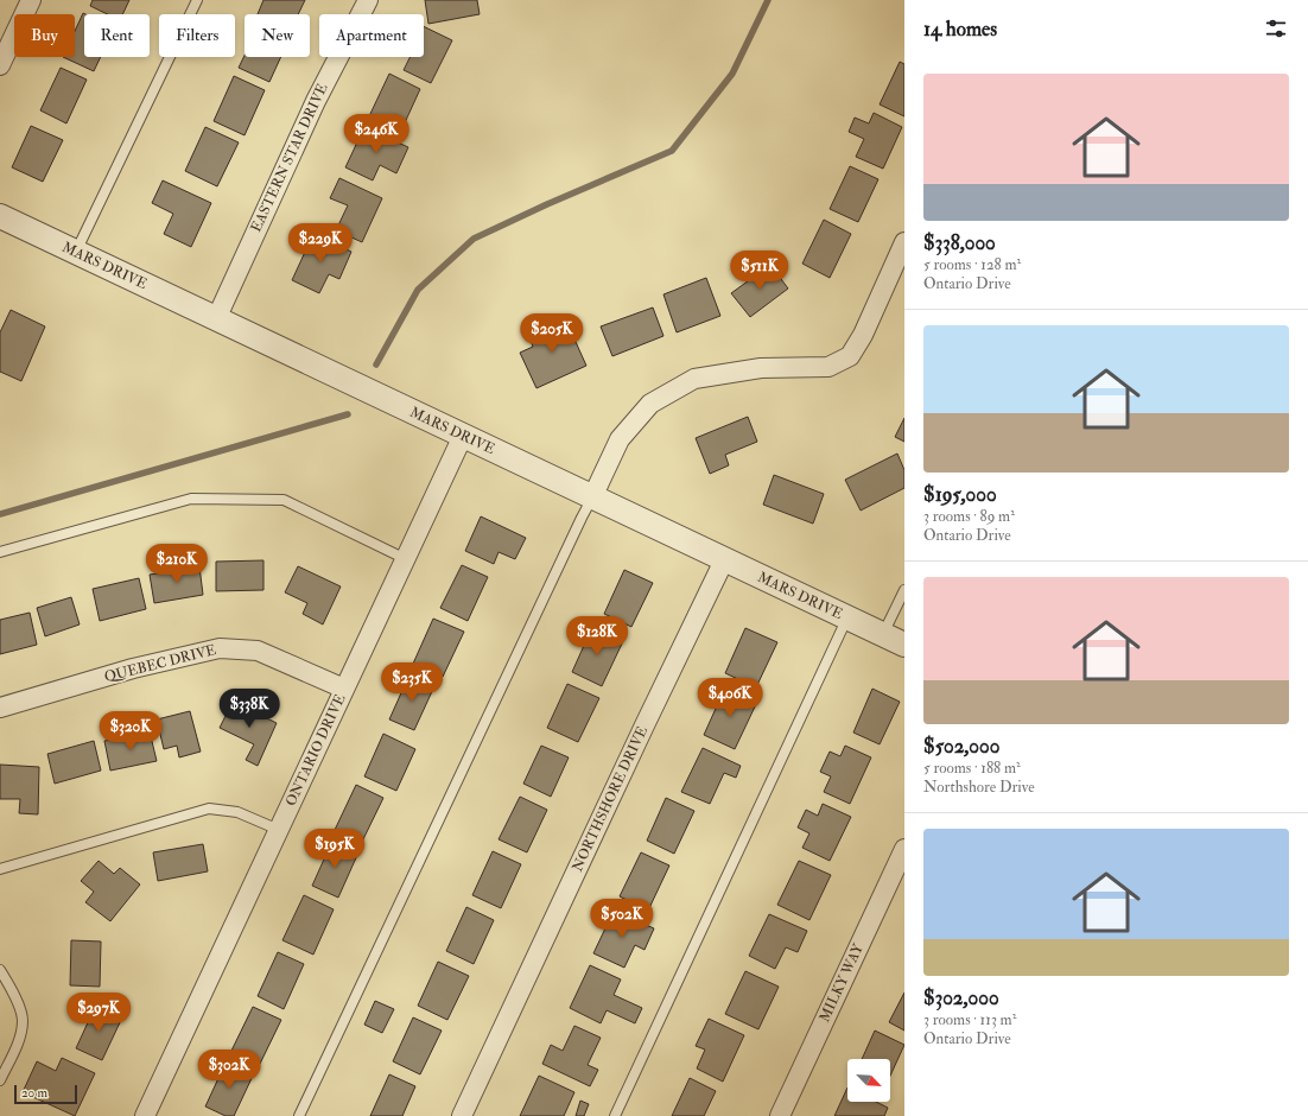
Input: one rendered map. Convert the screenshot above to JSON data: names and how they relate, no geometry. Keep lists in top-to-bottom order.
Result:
{
  "streets": {
    "street": [
      "EASTERN STAR DRIVE",
      "MARS DRIVE",
      "QUEBEC DRIVE",
      "ONTARIO DRIVE",
      "NORTHSHORE DRIVE",
      "MILKY WAY"
    ]
  },
  "crossings": [
    ["EASTERN STAR DRIVE", "MARS DRIVE"],
    ["MARS DRIVE", "ONTARIO DRIVE"],
    ["MARS DRIVE", "NORTHSHORE DRIVE"],
    ["QUEBEC DRIVE", "ONTARIO DRIVE"]
  ],
  "scale_bar": "20 m",
  "north": "bottom right",
  "page": {
    "heading": "14 homes",
    "chip": [
      "Buy",
      "Rent",
      "Filters",
      "New",
      "Apartment"
    ],
    "list": [
      {
        "name": "$338,000",
        "note": "5 rooms · 128 m² · Ontario Drive"
      },
      {
        "name": "$195,000",
        "note": "3 rooms · 89 m² · Ontario Drive"
      },
      {
        "name": "$502,000",
        "note": "5 rooms · 188 m² · Northshore Drive"
      },
      {
        "name": "$302,000",
        "note": "3 rooms · 113 m² · Ontario Drive"
      }
    ],
    "price": [
      "$246K",
      "$229K",
      "$511K",
      "$205K",
      "$210K",
      "$128K",
      "$235K",
      "$406K",
      "$338K",
      "$320K",
      "$195K",
      "$502K",
      "$297K",
      "$302K"
    ],
    "scale": "20 m"
  }
}
